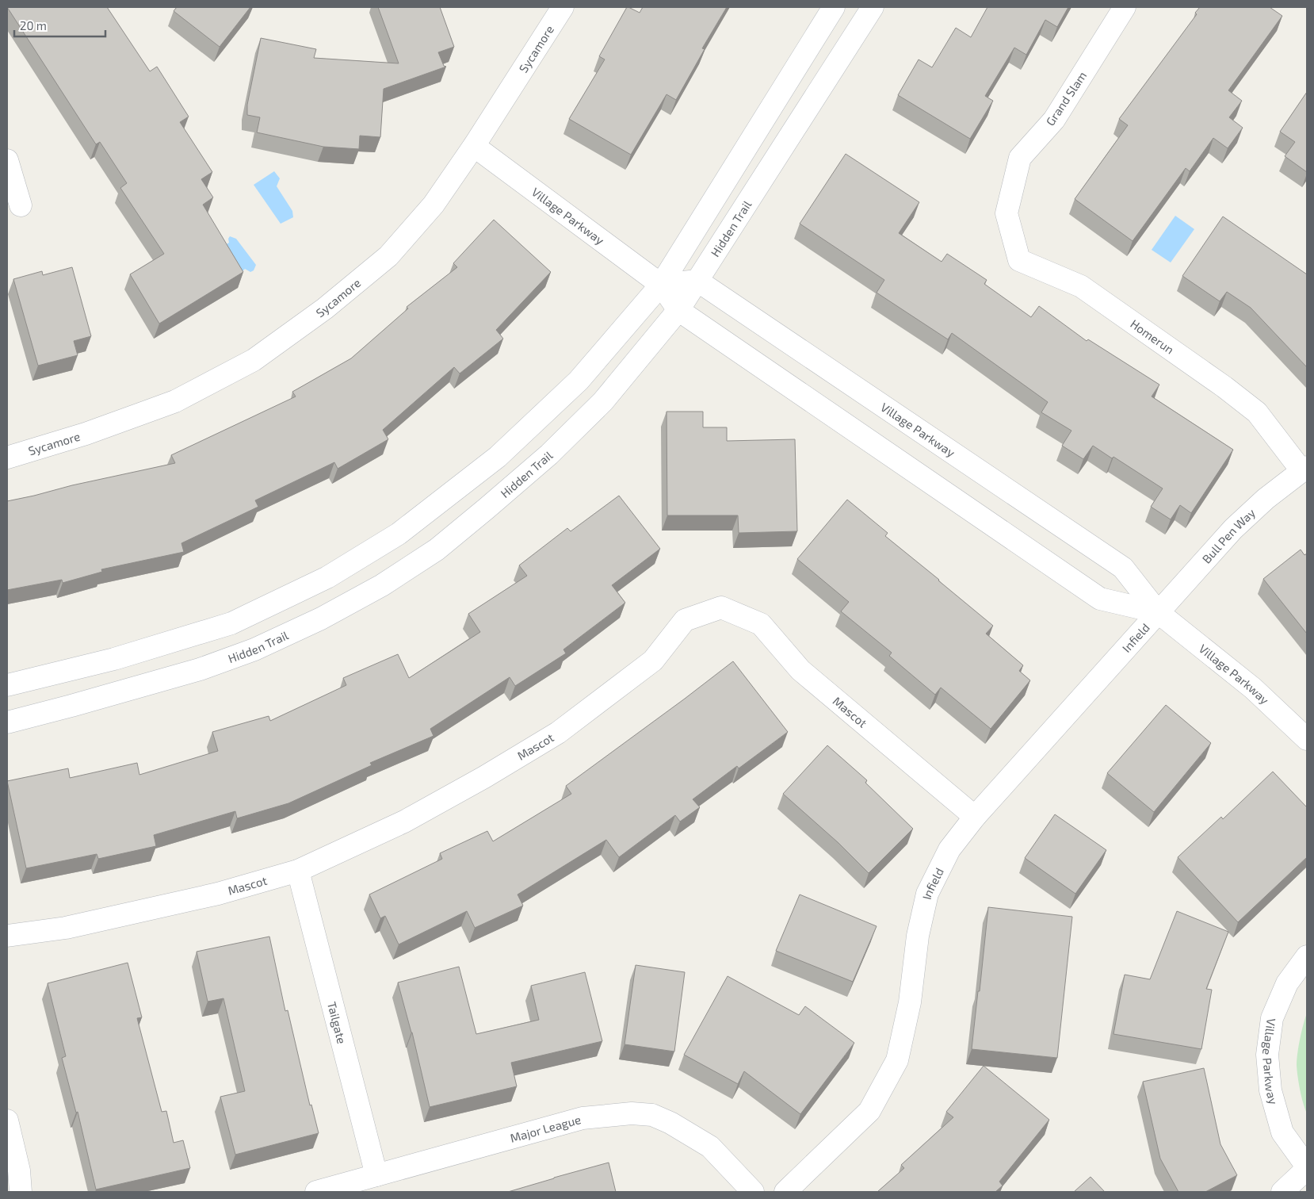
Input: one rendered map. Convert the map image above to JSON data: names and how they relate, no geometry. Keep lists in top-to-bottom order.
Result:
{
  "streets": {
    "street": [
      "Sycamore",
      "Grand Slam",
      "Village Parkway",
      "Hidden Trail",
      "Homerun",
      "Bull Pen Way",
      "Infield",
      "Mascot",
      "Tailgate",
      "Major League"
    ]
  },
  "crossings": [
    ["Sycamore", "Village Parkway"],
    ["Grand Slam", "Homerun"],
    ["Village Parkway", "Hidden Trail"],
    ["Village Parkway", "Bull Pen Way"],
    ["Village Parkway", "Infield"],
    ["Homerun", "Bull Pen Way"],
    ["Bull Pen Way", "Infield"],
    ["Infield", "Mascot"],
    ["Mascot", "Tailgate"],
    ["Tailgate", "Major League"]
  ],
  "scale_bar": "20 m"
}
